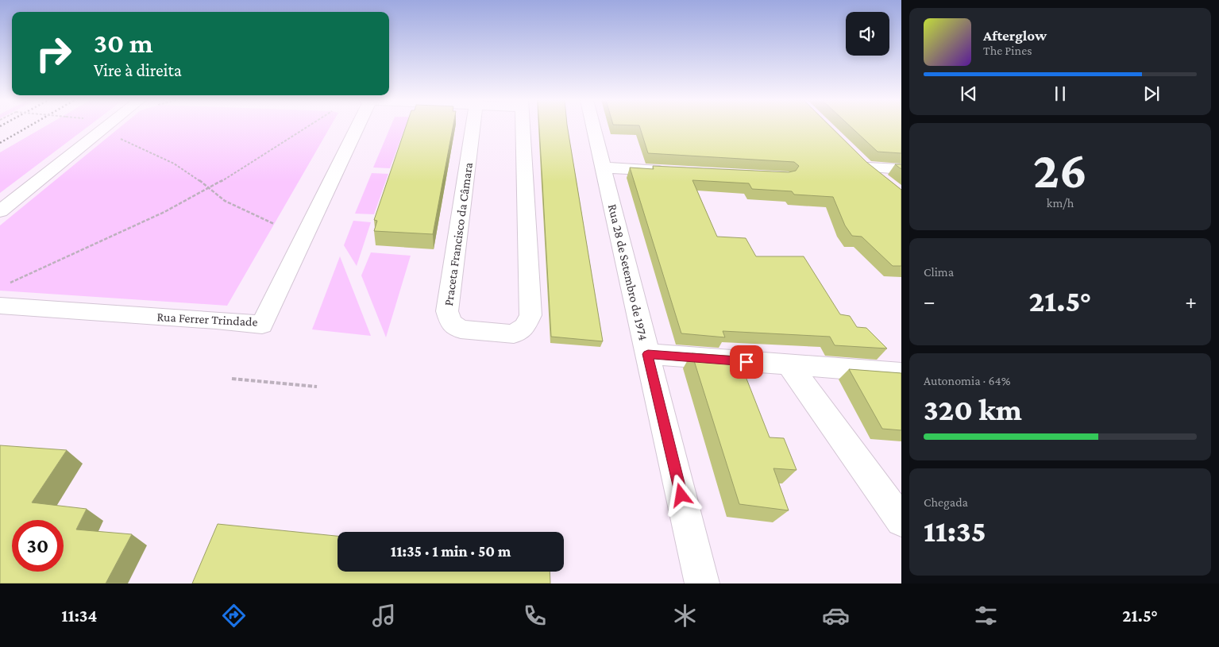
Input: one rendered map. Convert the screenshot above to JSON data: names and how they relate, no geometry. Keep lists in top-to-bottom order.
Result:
{
  "streets": {
    "street": ["Praceta Francisco da Câmara", "Rua 28 de Setembro de 1974", "Rua Ferrer Trindade"]
  },
  "page": {
    "turn": ["30 m", "Vire à direita"],
    "song": ["Afterglow", "The Pines"],
    "tile": [
      ["26", "km/h"],
      "Clima",
      ["Autonomia · 64%", "320 km"],
      ["Chegada", "11:35"]
    ],
    "heat": ["−", "21.5°", "+"],
    "limit": "30",
    "trip": "11:35 · 1 min · 50 m",
    "tabs": ["11:34", "21.5°"]
  }
}
